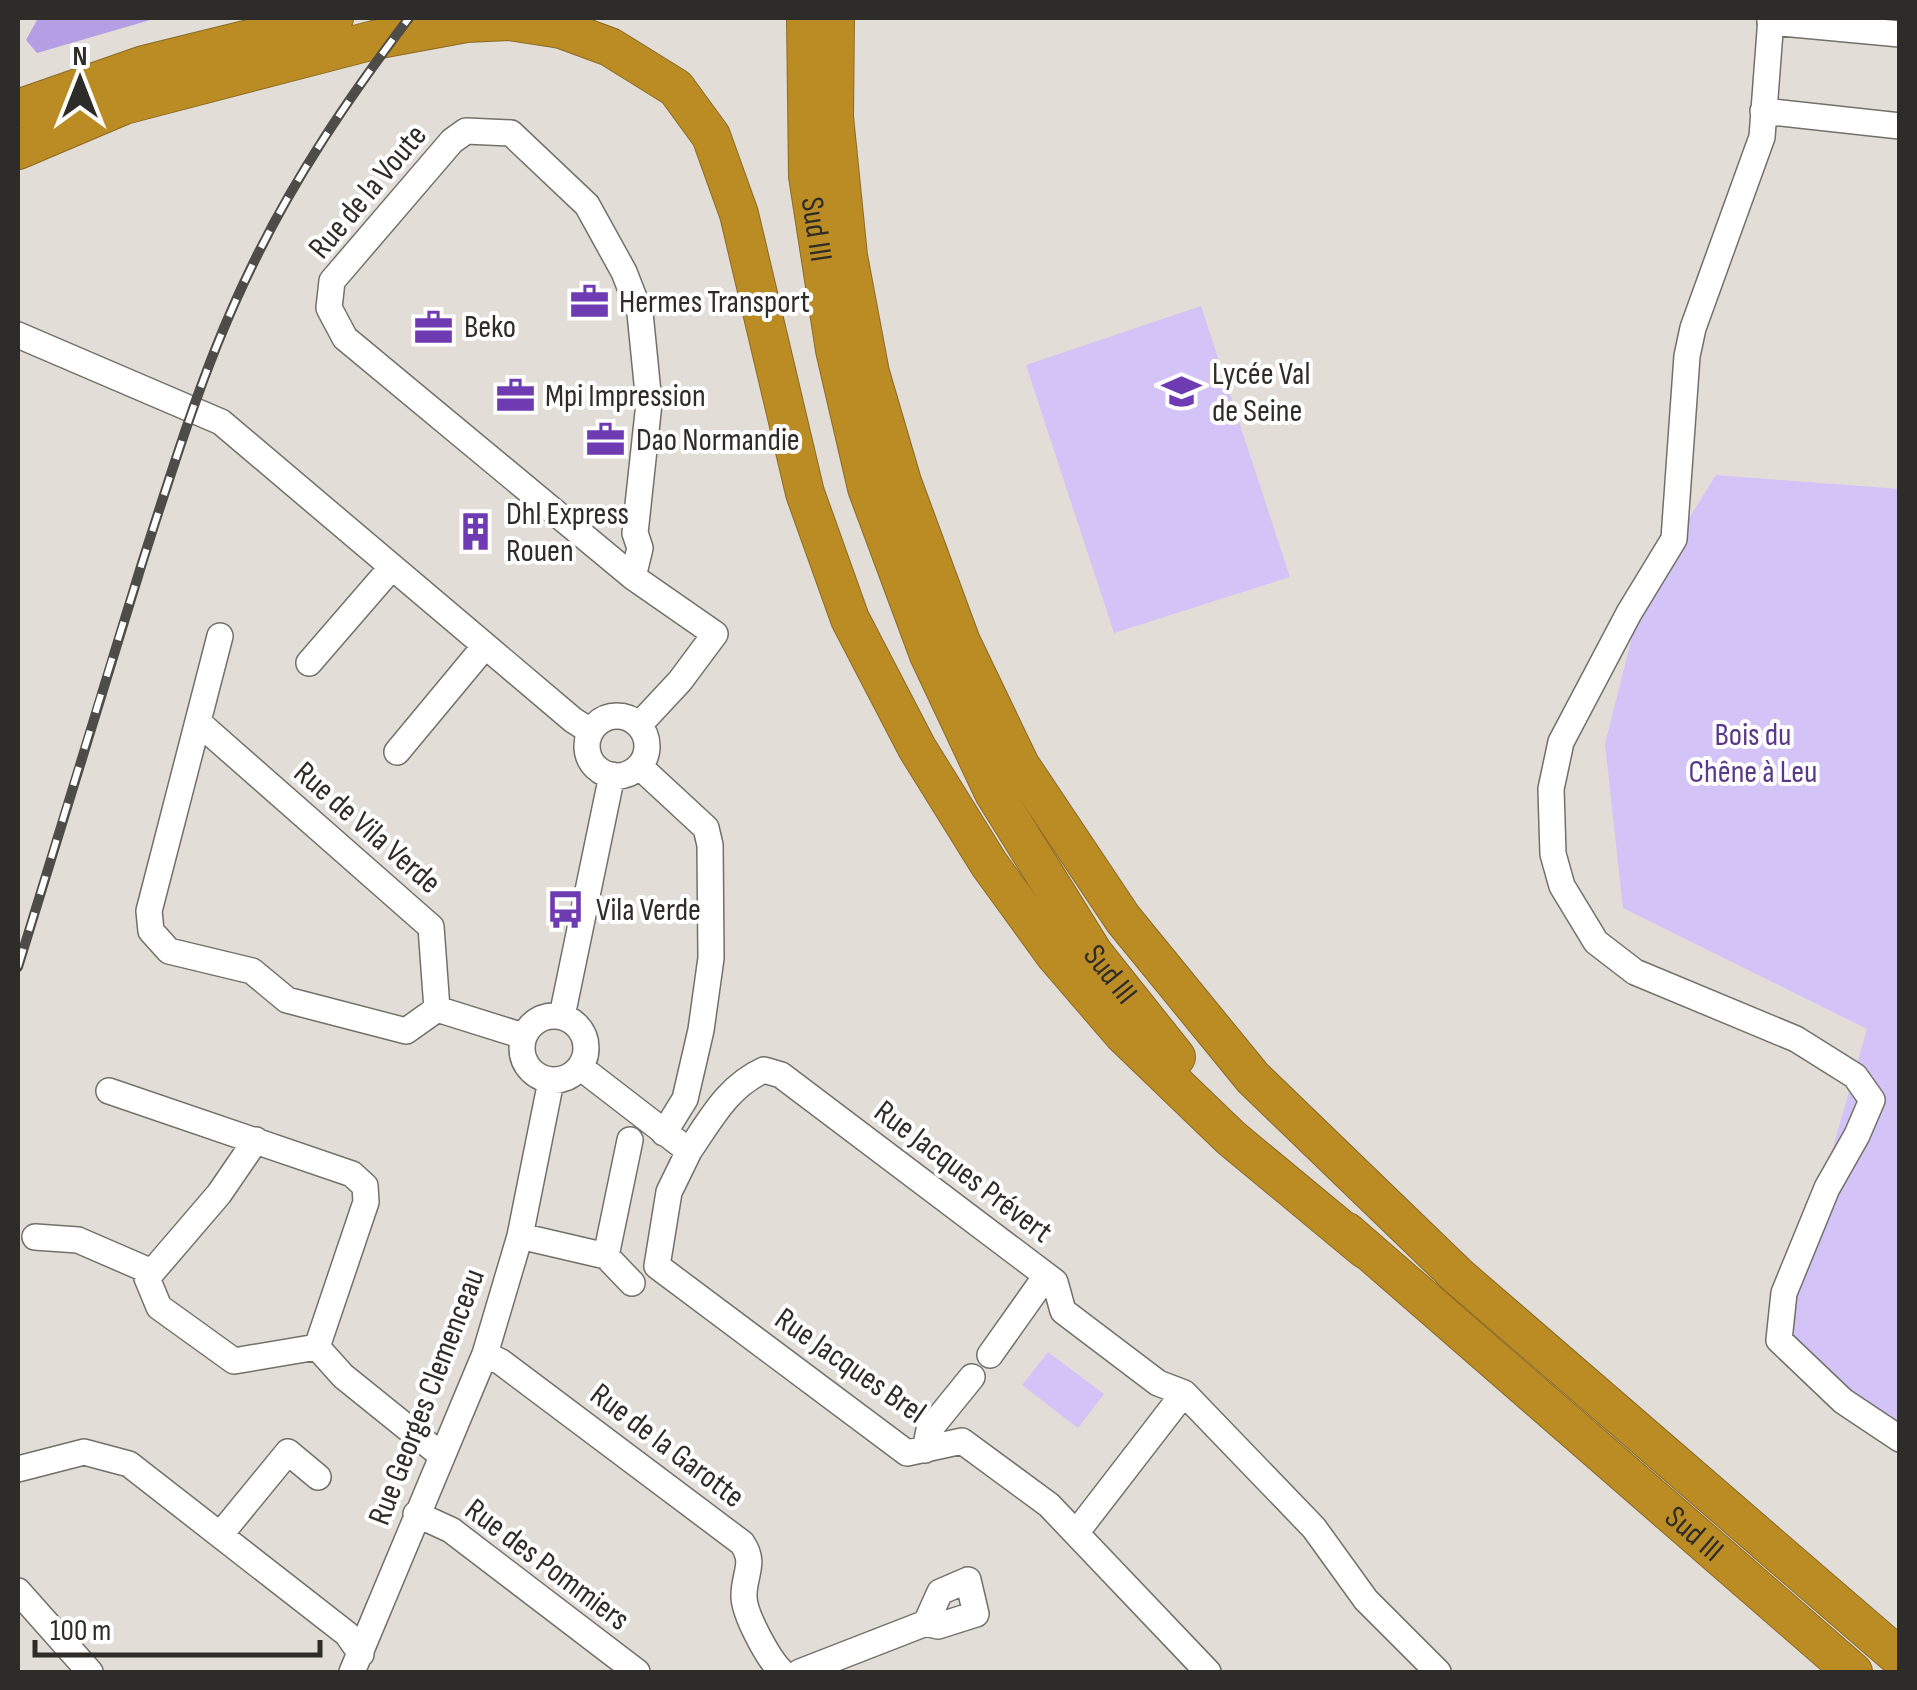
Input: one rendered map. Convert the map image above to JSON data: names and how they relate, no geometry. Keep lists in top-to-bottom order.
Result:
{
  "streets": {
    "highway": ["Sud III"],
    "street": [
      "Rue de la Voute",
      "Rue de Vila Verde",
      "Rue Jacques Prévert",
      "Rue Jacques Brel",
      "Rue Georges Clemenceau",
      "Rue de la Garotte",
      "Rue des Pommiers"
    ]
  },
  "crossings": [
    ["Rue Jacques Prévert", "Rue Jacques Brel"],
    ["Rue Georges Clemenceau", "Rue de la Garotte"],
    ["Rue Georges Clemenceau", "Rue des Pommiers"]
  ],
  "parks": ["Bois du Chêne à Leu"],
  "places": {
    "office": [
      "Hermes Transport",
      "Beko",
      "Mpi Impression",
      "Dao Normandie"
    ],
    "school or university": ["Lycée Val de Seine"],
    "building": ["Dhl Express Rouen"],
    "bus stop": ["Vila Verde"]
  },
  "scale_bar": "100 m",
  "north": "top"
}
